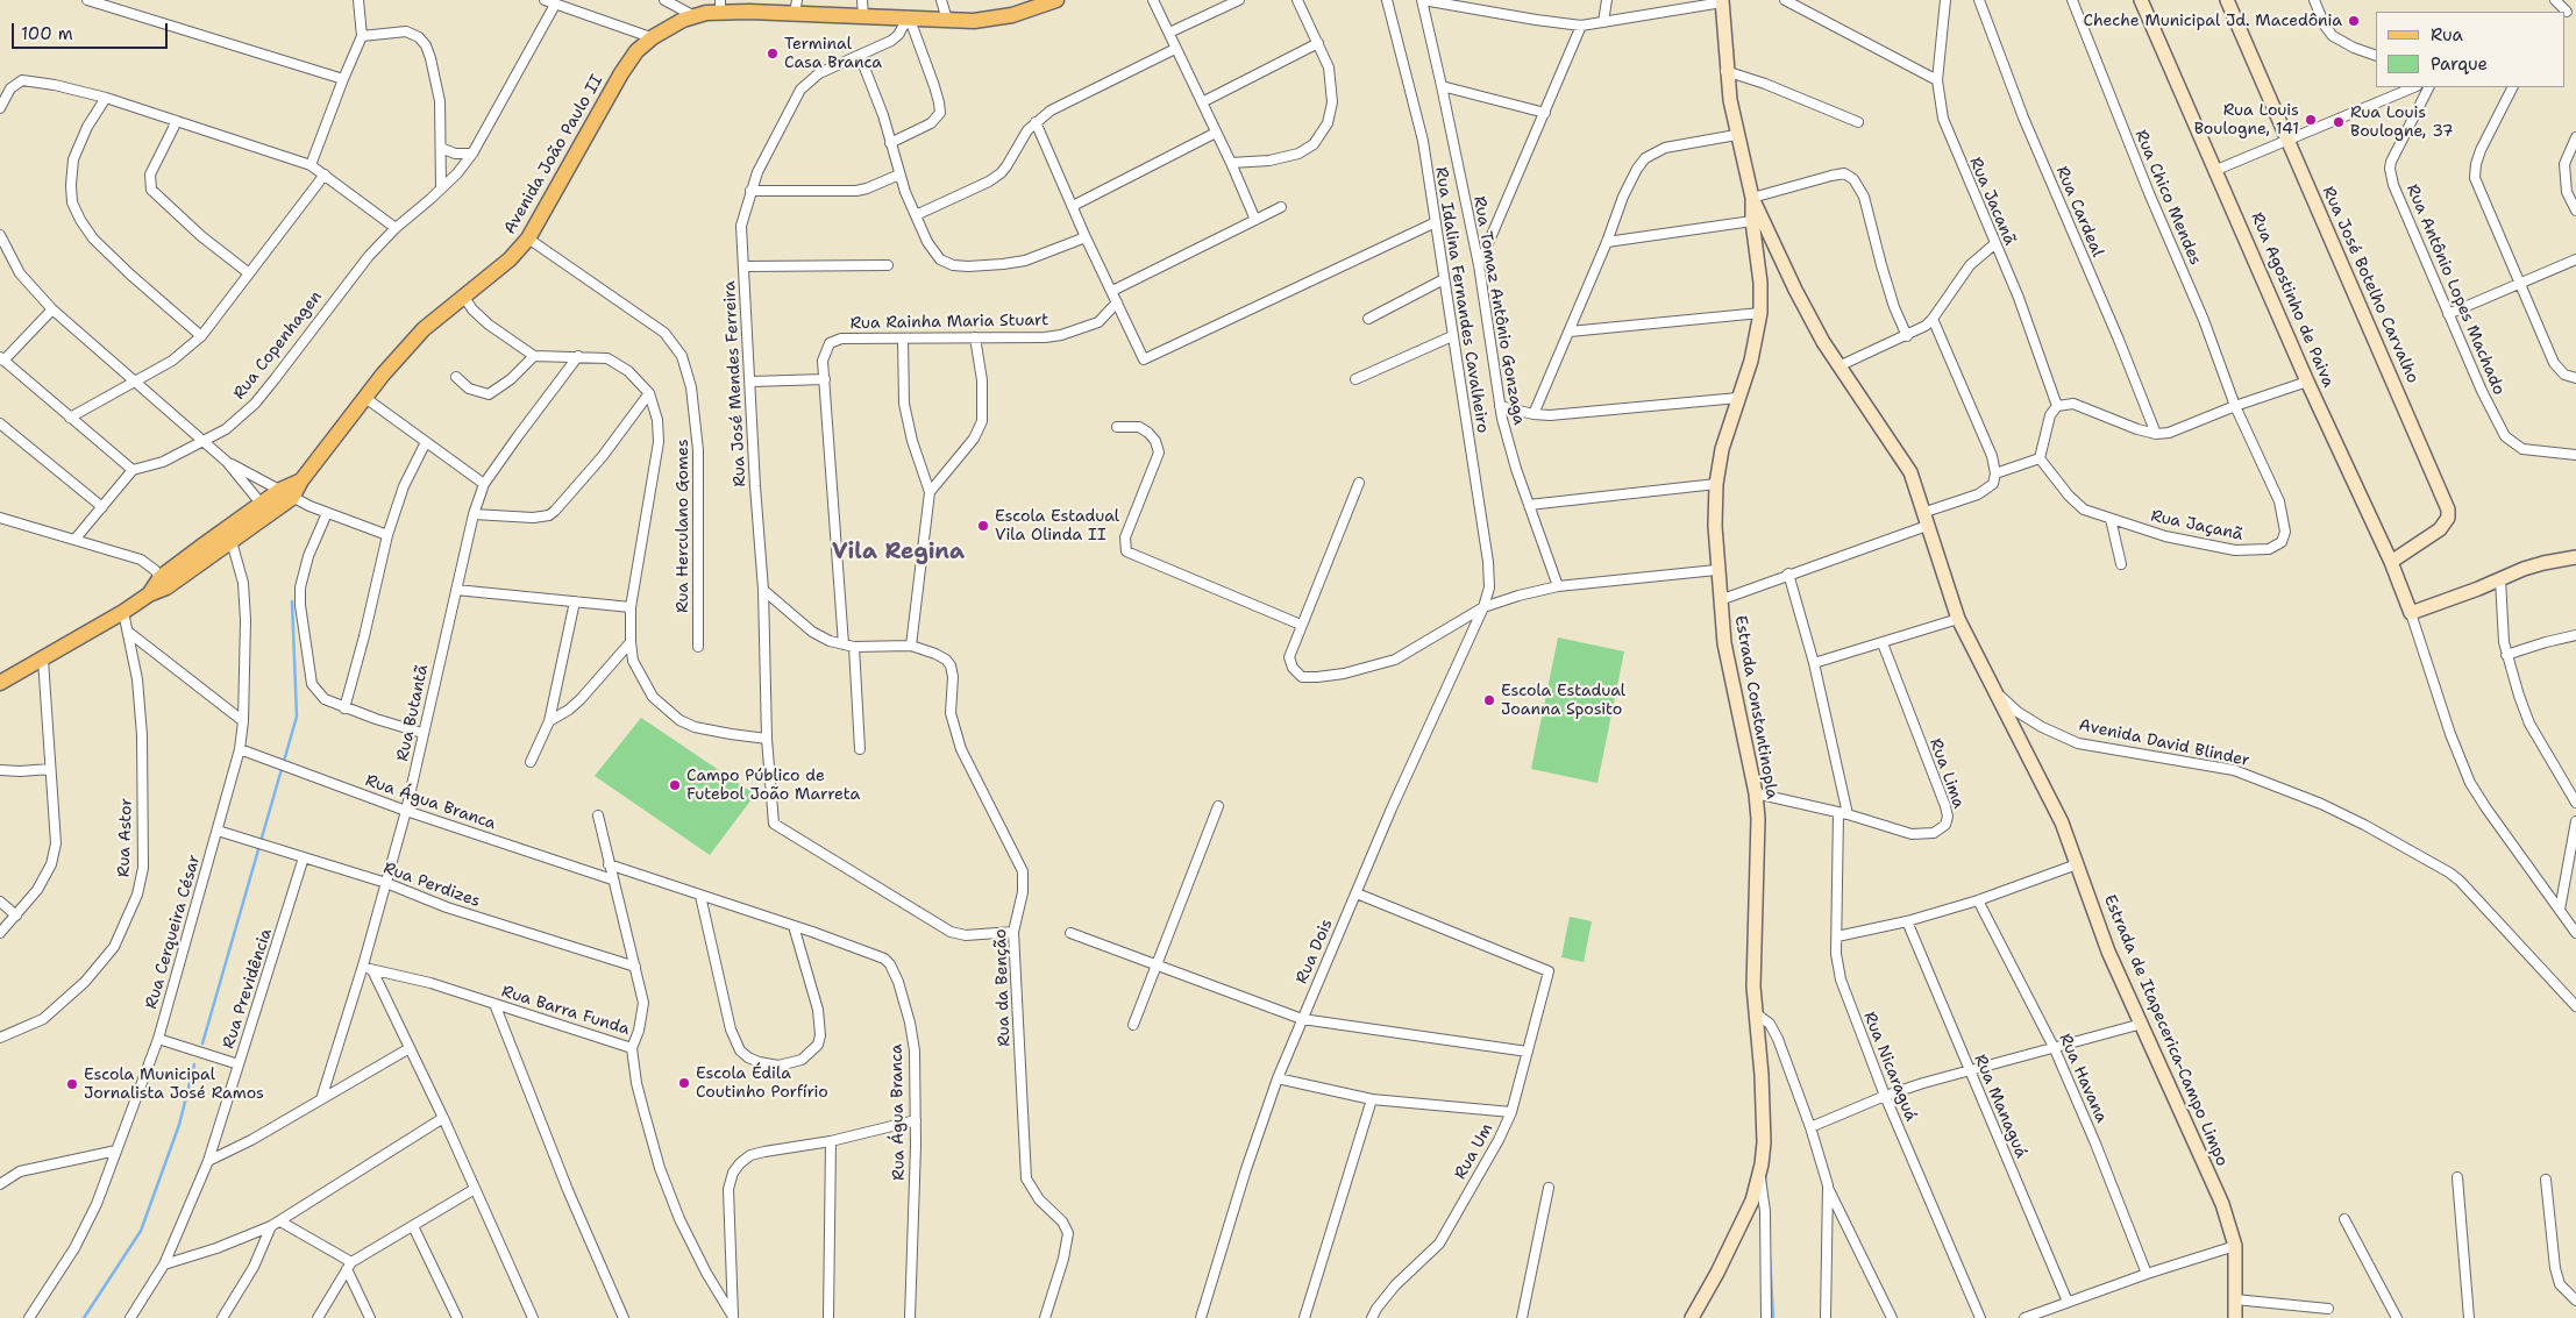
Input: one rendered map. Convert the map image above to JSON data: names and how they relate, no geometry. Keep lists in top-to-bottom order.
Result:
{
  "streets": {
    "main road": [
      "Avenida João Paulo II",
      "Rua José Botelho Carvalho",
      "Rua Agostinho de Paiva",
      "Estrada Constantinopla",
      "Estrada de Itapecerica-Campo Limpo"
    ],
    "street": [
      "Rua Chico Mendes",
      "Rua Jacanã",
      "Rua Cardeal",
      "Rua Antônio Lopes Machado",
      "Rua Idalina Fernandes Cavalheiro",
      "Rua Tomaz Antônio Gonzaga",
      "Rua Rainha Maria Stuart",
      "Rua Copenhagen",
      "Rua José Mendes Ferreira",
      "Rua Herculano Gomes",
      "Rua Jaçanã",
      "Rua Butantã",
      "Avenida David Blinder",
      "Rua Lima",
      "Rua Água Branca",
      "Rua Astor",
      "Rua Perdizes",
      "Rua Cerqueira César",
      "Rua Dois",
      "Rua da Benção",
      "Rua Previdência",
      "Rua Barra Funda",
      "Rua Nicaraguá",
      "Rua Havana",
      "Rua Managuá",
      "Rua Um"
    ]
  },
  "crossings": [
    ["Avenida João Paulo II", "Rua José Mendes Ferreira"],
    ["Avenida João Paulo II", "Rua Herculano Gomes"],
    ["Avenida João Paulo II", "Rua Astor"],
    ["Avenida João Paulo II", "Rua Cerqueira César"],
    ["Rua Chico Mendes", "Rua Jaçanã"],
    ["Rua José Botelho Carvalho", "Rua Agostinho de Paiva"],
    ["Rua Idalina Fernandes Cavalheiro", "Rua Dois"],
    ["Rua José Mendes Ferreira", "Rua da Benção"],
    ["Estrada Constantinopla", "Rua Lima"],
    ["Estrada Constantinopla", "Estrada de Itapecerica-Campo Limpo"],
    ["Rua Butantã", "Rua Água Branca"],
    ["Rua Butantã", "Rua Perdizes"],
    ["Rua Butantã", "Rua Barra Funda"],
    ["Avenida David Blinder", "Estrada de Itapecerica-Campo Limpo"],
    ["Rua Lima", "Rua Nicaraguá"],
    ["Rua Água Branca", "Rua Cerqueira César"],
    ["Rua Água Branca", "Rua Barra Funda"],
    ["Rua Perdizes", "Rua Cerqueira César"],
    ["Rua Perdizes", "Rua Previdência"],
    ["Rua Perdizes", "Rua Barra Funda"],
    ["Rua Dois", "Rua Um"]
  ],
  "districts": ["Vila Regina"],
  "places": [
    "Cheche Municipal Jd. Macedônia",
    "Terminal Casa Branca",
    "Rua Louis Boulogne, 141",
    "Rua Louis Boulogne, 37",
    "Escola Estadual Vila Olinda II",
    "Escola Estadual Joanna Sposito",
    "Campo Público de Futebol João Marreta",
    "Escola Édila Coutinho Porfírio",
    "Escola Municipal Jornalista José Ramos"
  ],
  "legend": ["Rua", "Parque"],
  "scale_bar": "100 m"
}
